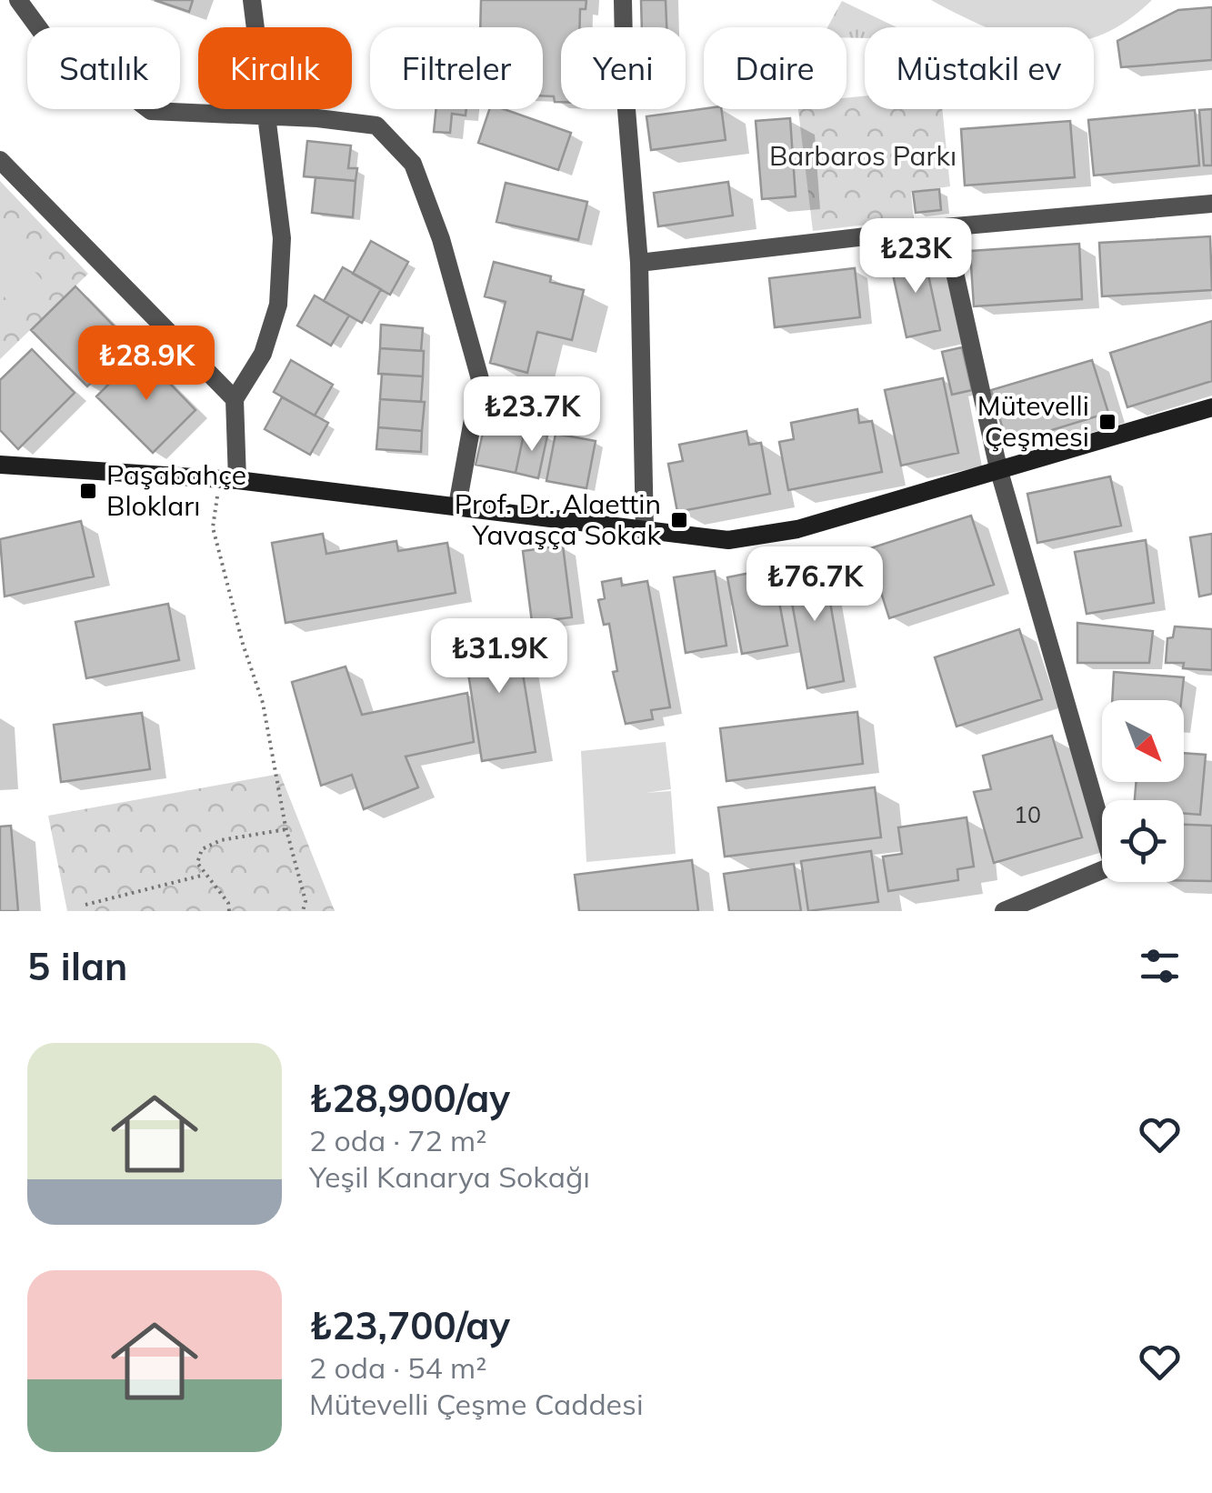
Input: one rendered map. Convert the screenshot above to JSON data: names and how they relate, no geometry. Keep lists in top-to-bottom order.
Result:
{
  "parks": ["Barbaros Parkı"],
  "places": {
    "transit": ["Mütevelli Çeşmesi", "Paşabahçe Blokları", "Prof. Dr. Alaettin Yavaşça Sokak"]
  },
  "house_numbers": ["10"],
  "north": "bottom right",
  "page": {
    "chip": [
      "Satılık",
      "Kiralık",
      "Filtreler",
      "Yeni",
      "Daire",
      "Müstakil ev"
    ],
    "price": [
      "₺23K",
      "₺28.9K",
      "₺23.7K",
      "₺76.7K",
      "₺31.9K"
    ],
    "heading": "5 ilan",
    "list": [
      {
        "name": "₺28,900/ay",
        "note": "2 oda · 72 m² · Yeşil Kanarya Sokağı"
      },
      {
        "name": "₺23,700/ay",
        "note": "2 oda · 54 m² · Mütevelli Çeşme Caddesi"
      }
    ]
  }
}
